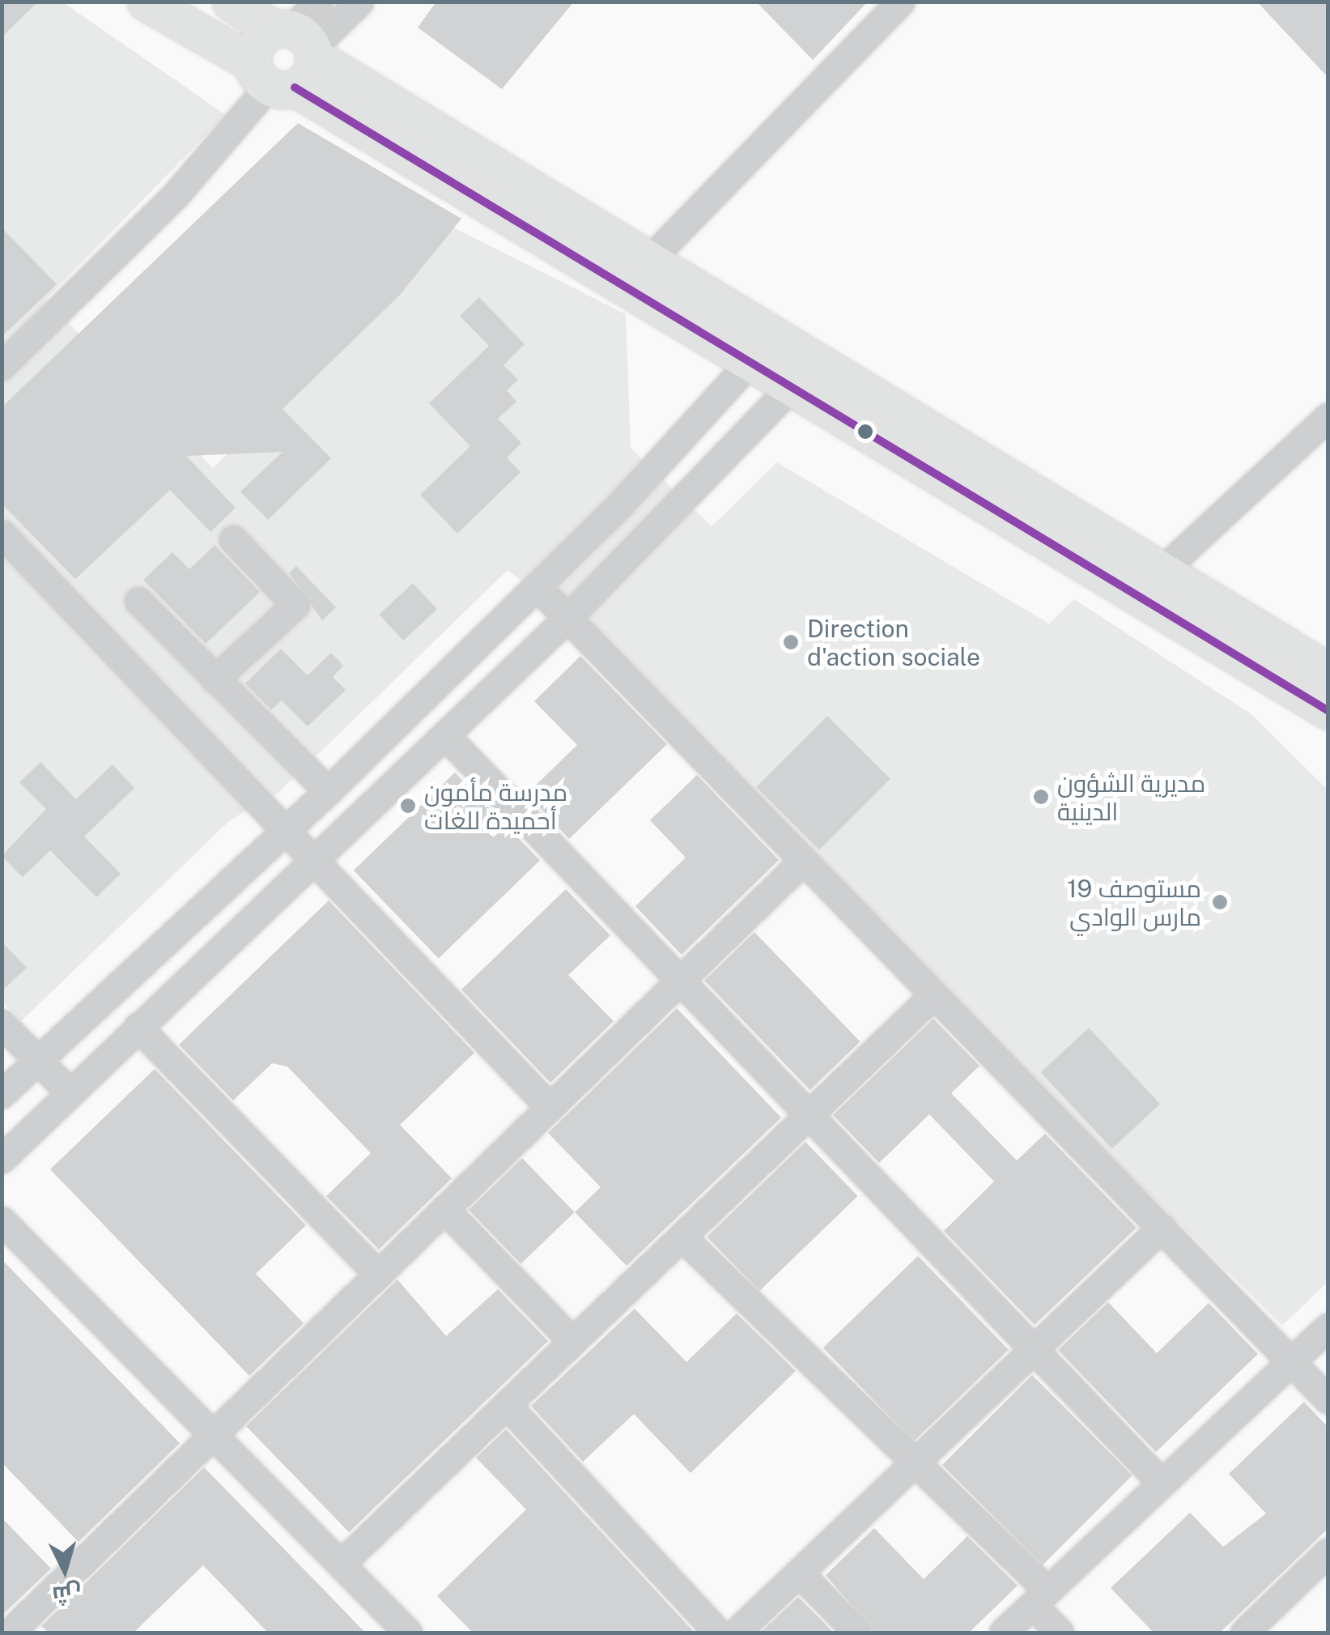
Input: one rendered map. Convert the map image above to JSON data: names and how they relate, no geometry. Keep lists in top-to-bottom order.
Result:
{
  "places": [
    "Direction d'action sociale",
    "مديرية الشؤون الدينية",
    "مدرسة مأمون أحميدة للغات",
    "مستوصف 19 مارس الوادي"
  ],
  "north": "bottom"
}
